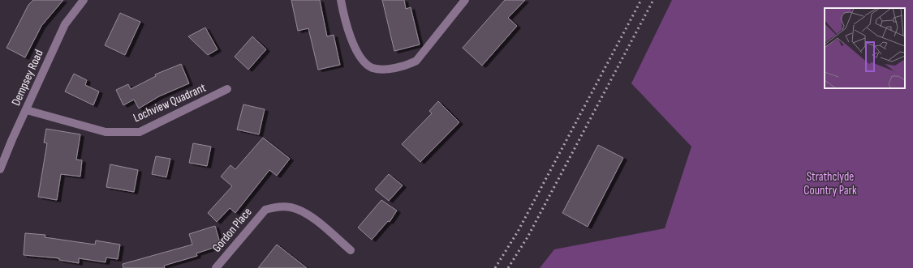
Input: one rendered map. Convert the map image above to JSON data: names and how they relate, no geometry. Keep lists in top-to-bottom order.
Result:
{
  "streets": {
    "street": ["Dempsey Road", "Lochview Quadrant", "Gordon Place"]
  },
  "crossings": [
    ["Dempsey Road", "Lochview Quadrant"]
  ],
  "parks": ["Strathclyde Country Park"]
}
